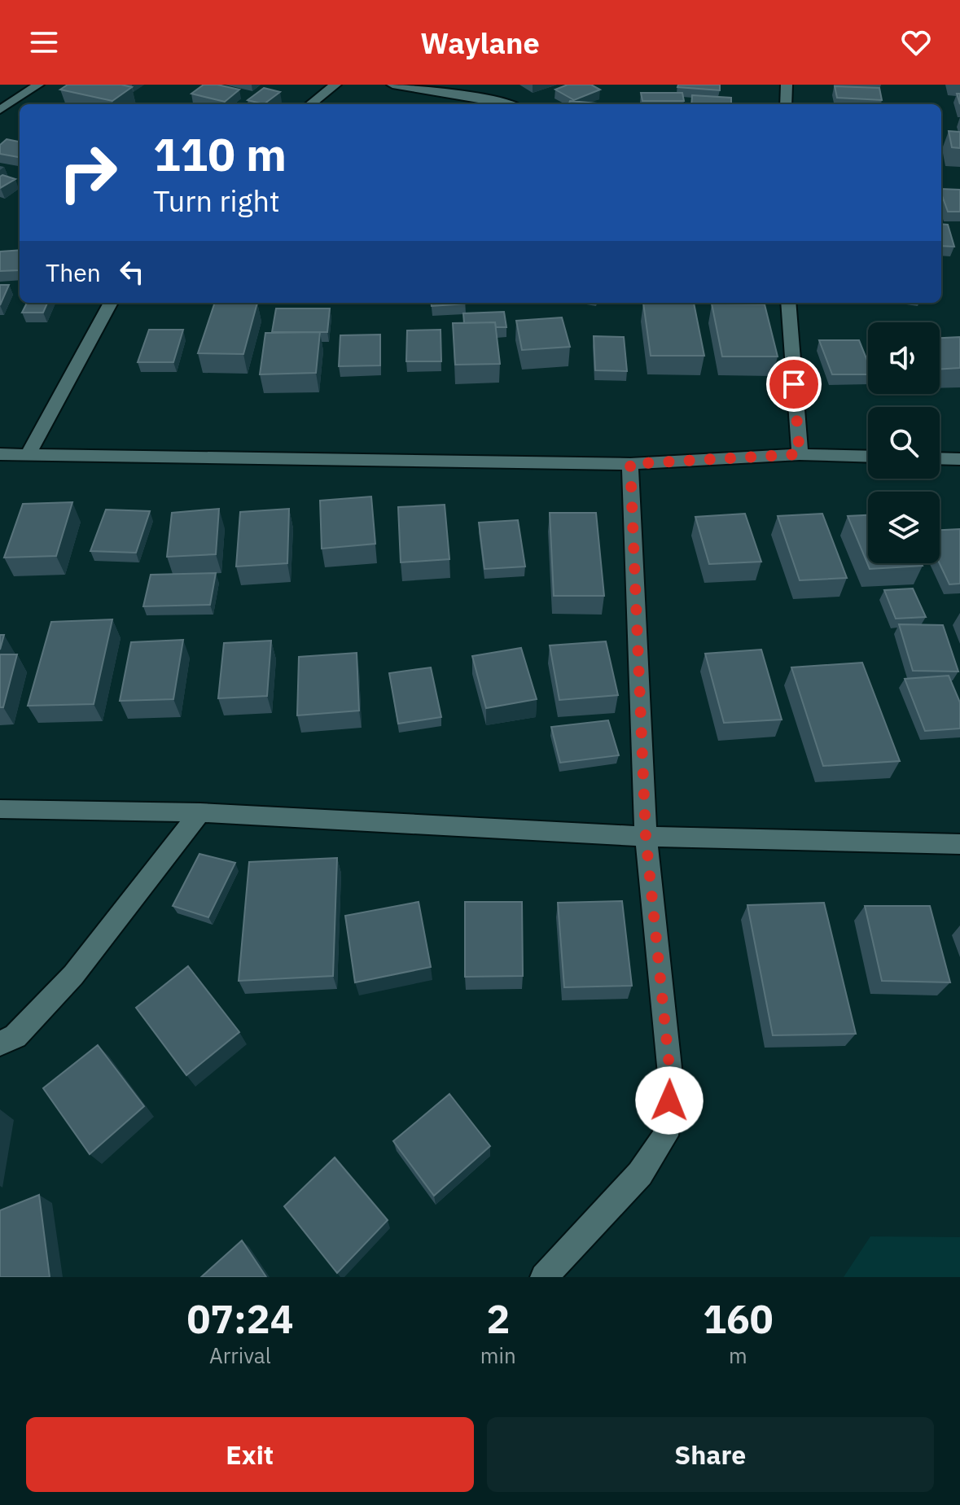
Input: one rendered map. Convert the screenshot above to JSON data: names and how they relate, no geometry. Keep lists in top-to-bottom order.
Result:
{
  "page": {
    "header": "Waylane",
    "turn": ["110 m", "Turn right"],
    "then": "Then",
    "eta": [
      "07:24",
      "Arrival",
      "2",
      "min",
      "160",
      "m"
    ],
    "buttons": ["Exit", "Share"]
  }
}
